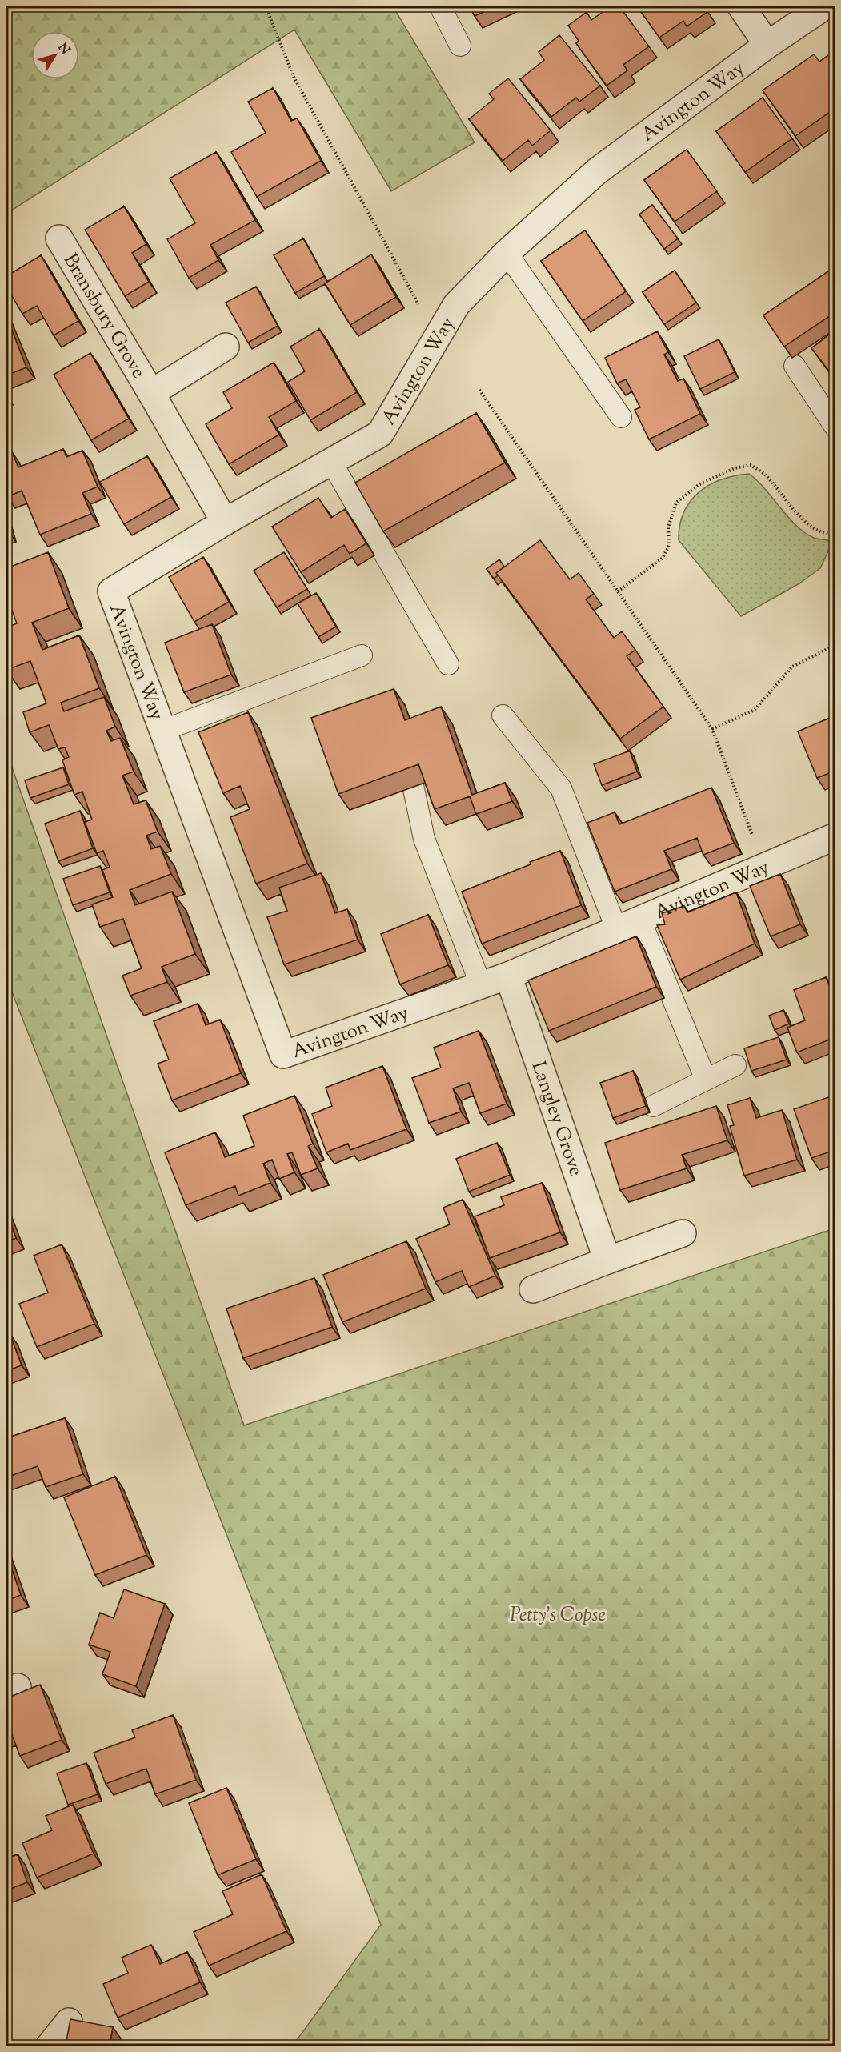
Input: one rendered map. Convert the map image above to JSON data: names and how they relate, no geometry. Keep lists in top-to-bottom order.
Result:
{
  "streets": {
    "street": ["Avington Way", "Bransbury Grove", "Langley Grove"]
  },
  "crossings": [
    ["Avington Way", "Bransbury Grove"],
    ["Avington Way", "Langley Grove"]
  ],
  "parks": ["Petty's Copse"],
  "north": "top right"
}
